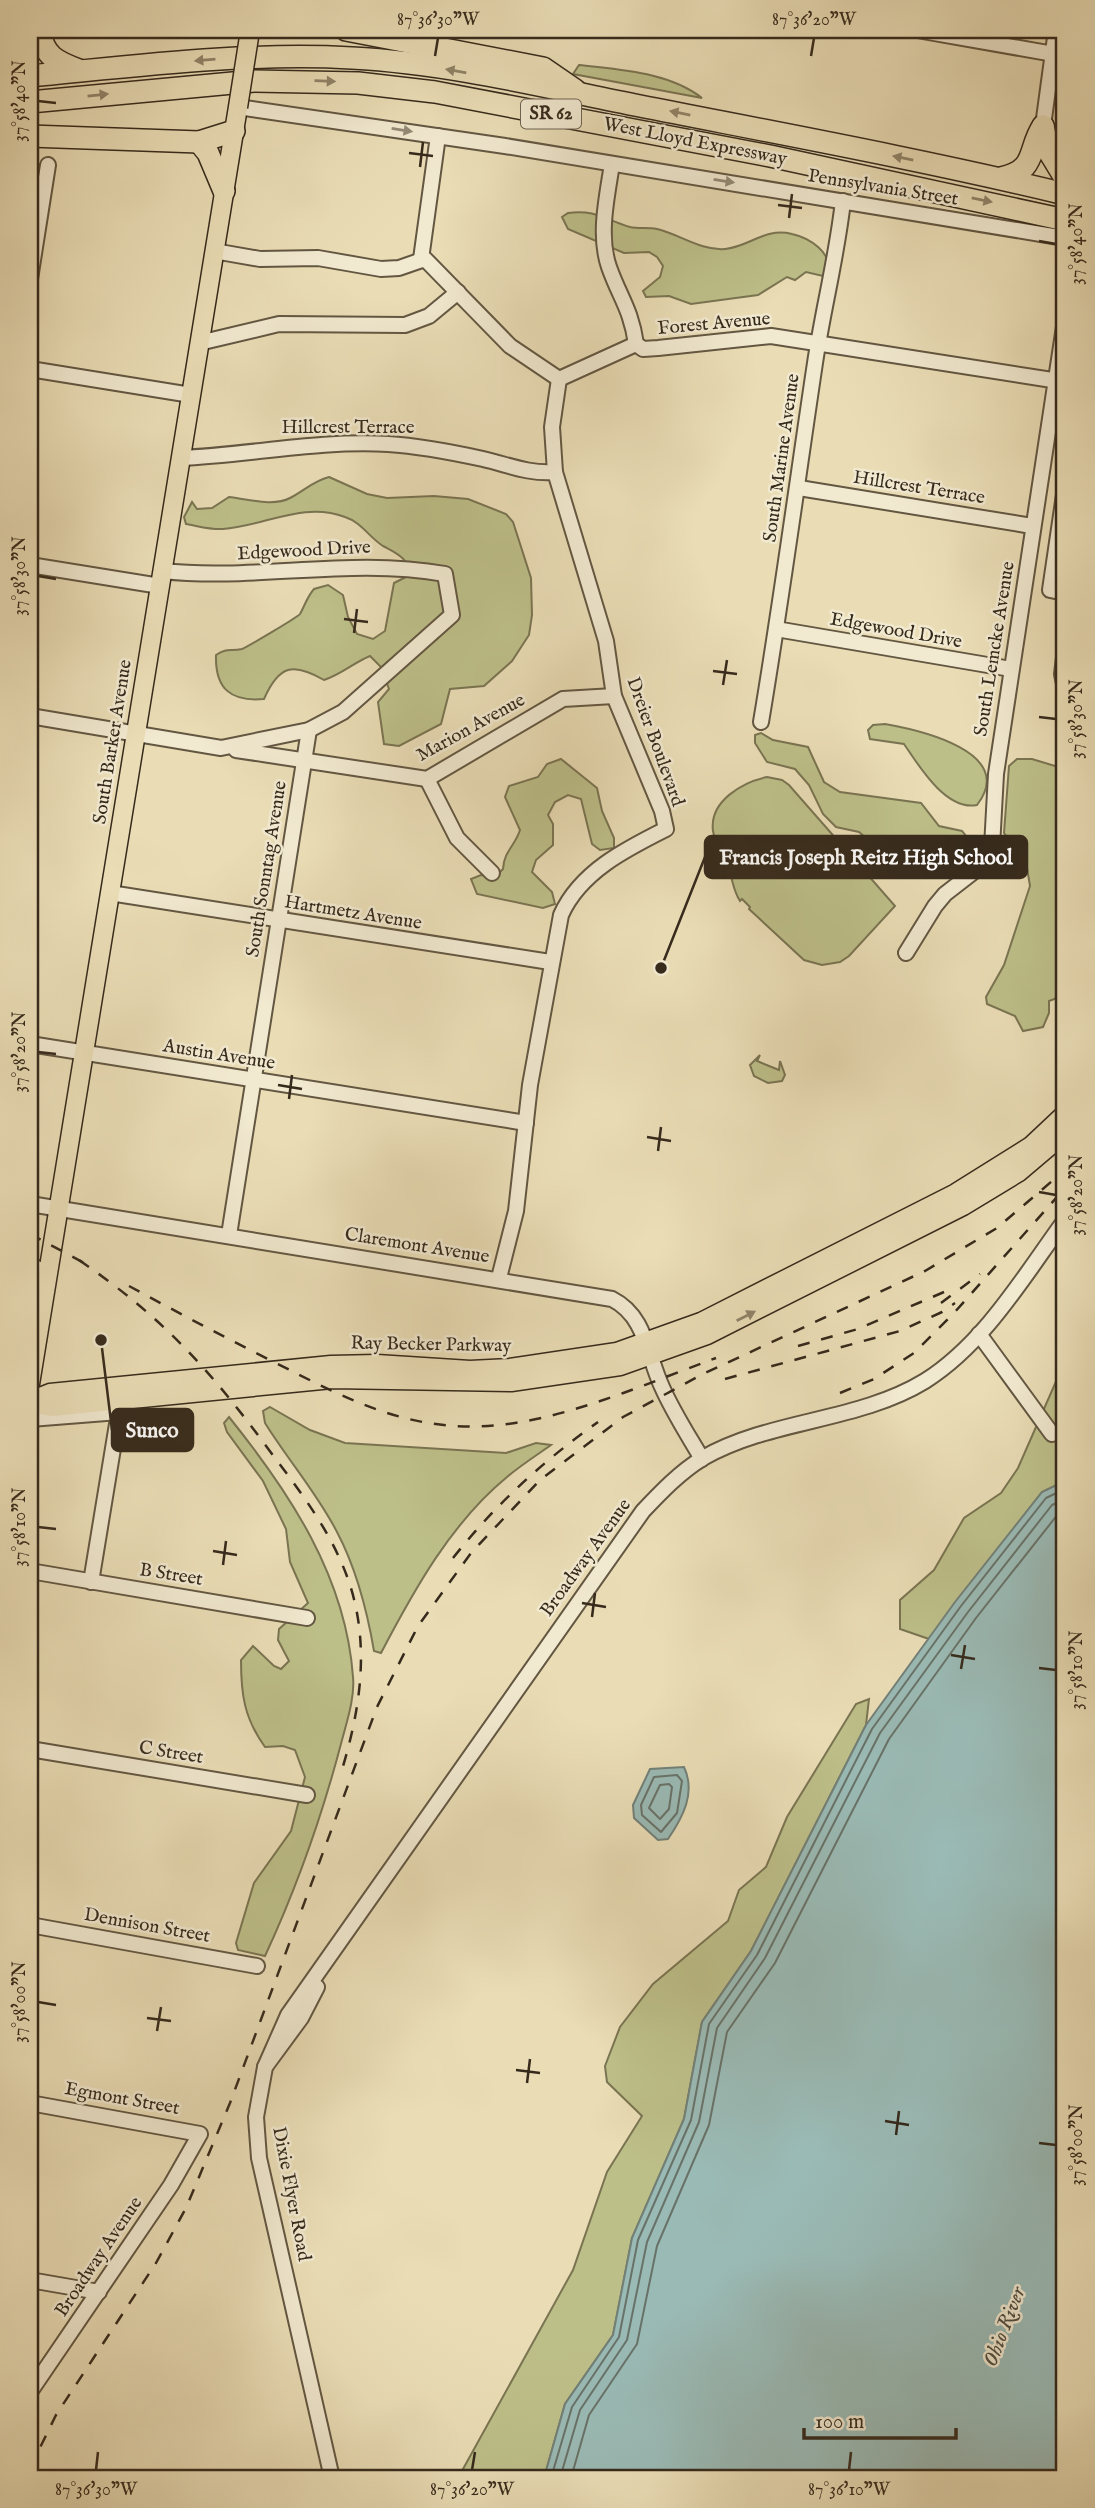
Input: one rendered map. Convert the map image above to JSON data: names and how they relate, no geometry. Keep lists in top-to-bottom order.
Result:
{
  "streets": {
    "highway": ["SR 62", "West Lloyd Expressway"],
    "main road": ["South Barker Avenue", "Ray Becker Parkway"],
    "street": [
      "Pennsylvania Street",
      "Forest Avenue",
      "Hillcrest Terrace",
      "South Marine Avenue",
      "Edgewood Drive",
      "South Lemcke Avenue",
      "Marion Avenue",
      "Dreier Boulevard",
      "South Sonntag Avenue",
      "Hartmetz Avenue",
      "Austin Avenue",
      "Claremont Avenue",
      "Broadway Avenue",
      "B Street",
      "C Street",
      "Dennison Street",
      "Egmont Street",
      "Dixie Flyer Road"
    ]
  },
  "crossings": [
    ["Pennsylvania Street", "South Marine Avenue"],
    ["Pennsylvania Street", "South Barker Avenue"],
    ["Forest Avenue", "South Marine Avenue"],
    ["Forest Avenue", "South Lemcke Avenue"],
    ["Forest Avenue", "Dreier Boulevard"],
    ["Hillcrest Terrace", "South Marine Avenue"],
    ["Hillcrest Terrace", "South Lemcke Avenue"],
    ["Hillcrest Terrace", "South Barker Avenue"],
    ["Hillcrest Terrace", "Dreier Boulevard"],
    ["South Marine Avenue", "Edgewood Drive"],
    ["Edgewood Drive", "South Lemcke Avenue"],
    ["Edgewood Drive", "Marion Avenue"],
    ["Edgewood Drive", "South Barker Avenue"],
    ["Edgewood Drive", "South Sonntag Avenue"],
    ["Marion Avenue", "South Barker Avenue"],
    ["Marion Avenue", "Dreier Boulevard"],
    ["Marion Avenue", "South Sonntag Avenue"],
    ["South Barker Avenue", "Hartmetz Avenue"],
    ["South Barker Avenue", "Austin Avenue"],
    ["South Barker Avenue", "Claremont Avenue"],
    ["Dreier Boulevard", "Hartmetz Avenue"],
    ["Dreier Boulevard", "Austin Avenue"],
    ["Dreier Boulevard", "Claremont Avenue"],
    ["South Sonntag Avenue", "Hartmetz Avenue"],
    ["South Sonntag Avenue", "Austin Avenue"],
    ["South Sonntag Avenue", "Claremont Avenue"],
    ["Claremont Avenue", "Ray Becker Parkway"],
    ["Claremont Avenue", "Broadway Avenue"],
    ["Broadway Avenue", "Egmont Street"],
    ["Broadway Avenue", "Dixie Flyer Road"]
  ],
  "one_way": ["Pennsylvania Street"],
  "water": ["Ohio River"],
  "places": ["Francis Joseph Reitz High School", "Sunco"],
  "scale_bar": "100 m",
  "coordinates": [
    "87°36'30\"W",
    "87°36'20\"W",
    "37°58'40\"N",
    "37°58'30\"N",
    "37°58'20\"N",
    "37°58'10\"N",
    "37°58'00\"N",
    "87°36'10\"W"
  ]
}
